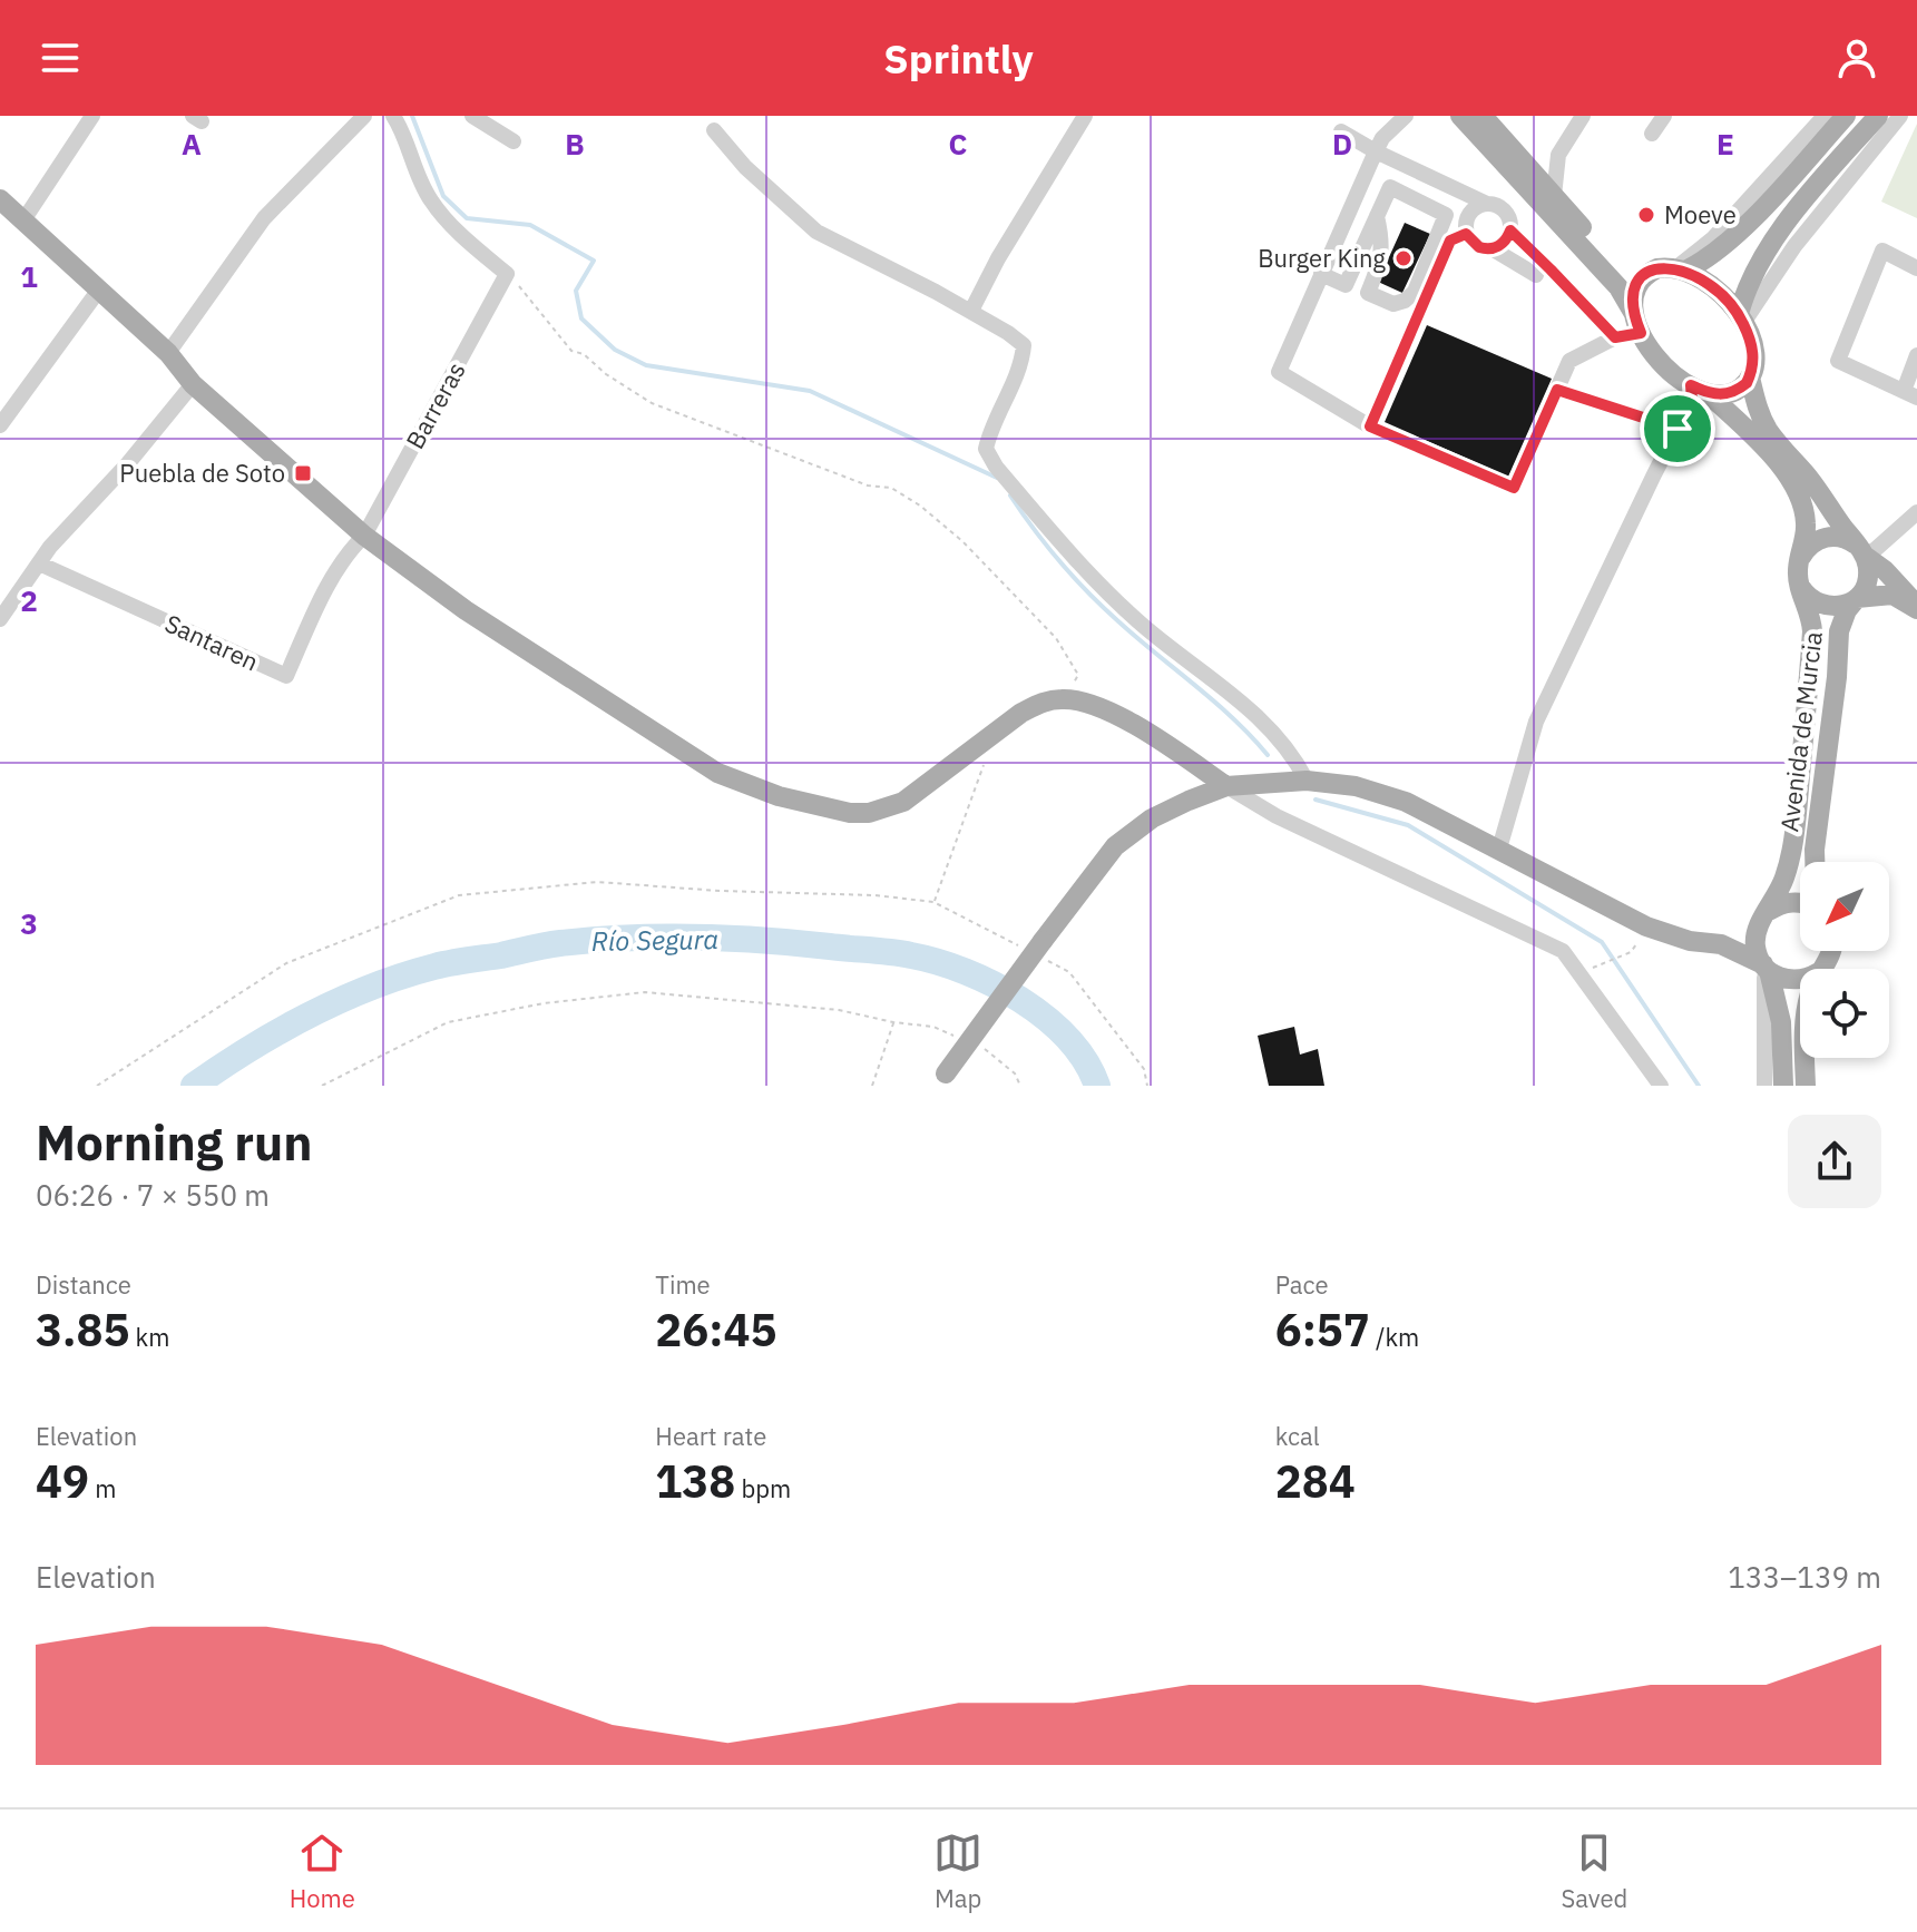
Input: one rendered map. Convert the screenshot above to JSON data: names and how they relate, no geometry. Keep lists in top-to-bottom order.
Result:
{
  "streets": {
    "main road": ["Avenida de Murcia"],
    "street": ["Barreras", "Santaren"]
  },
  "crossings": [
    ["Barreras", "Santaren"]
  ],
  "water": ["Río Segura"],
  "places": {
    "other": ["Moeve", "Burger King"],
    "transit": ["Puebla de Soto"]
  },
  "north": "bottom left",
  "page": {
    "header": "Sprintly",
    "heading": ["Morning run", "06:26 · 7 × 550 m"],
    "stats": [
      ["Distance", "3.85 km"],
      ["Time", "26:45"],
      ["Pace", "6:57 /km"],
      ["Elevation", "49 m"],
      ["Heart rate", "138 bpm"],
      ["kcal", "284"]
    ],
    "chart": ["Elevation", "133–139 m"],
    "tabs": ["Home", "Map", "Saved"]
  },
  "grid": {
    "columns": [
      "A",
      "B",
      "C",
      "D",
      "E"
    ],
    "rows": ["1", "2", "3"]
  }
}
